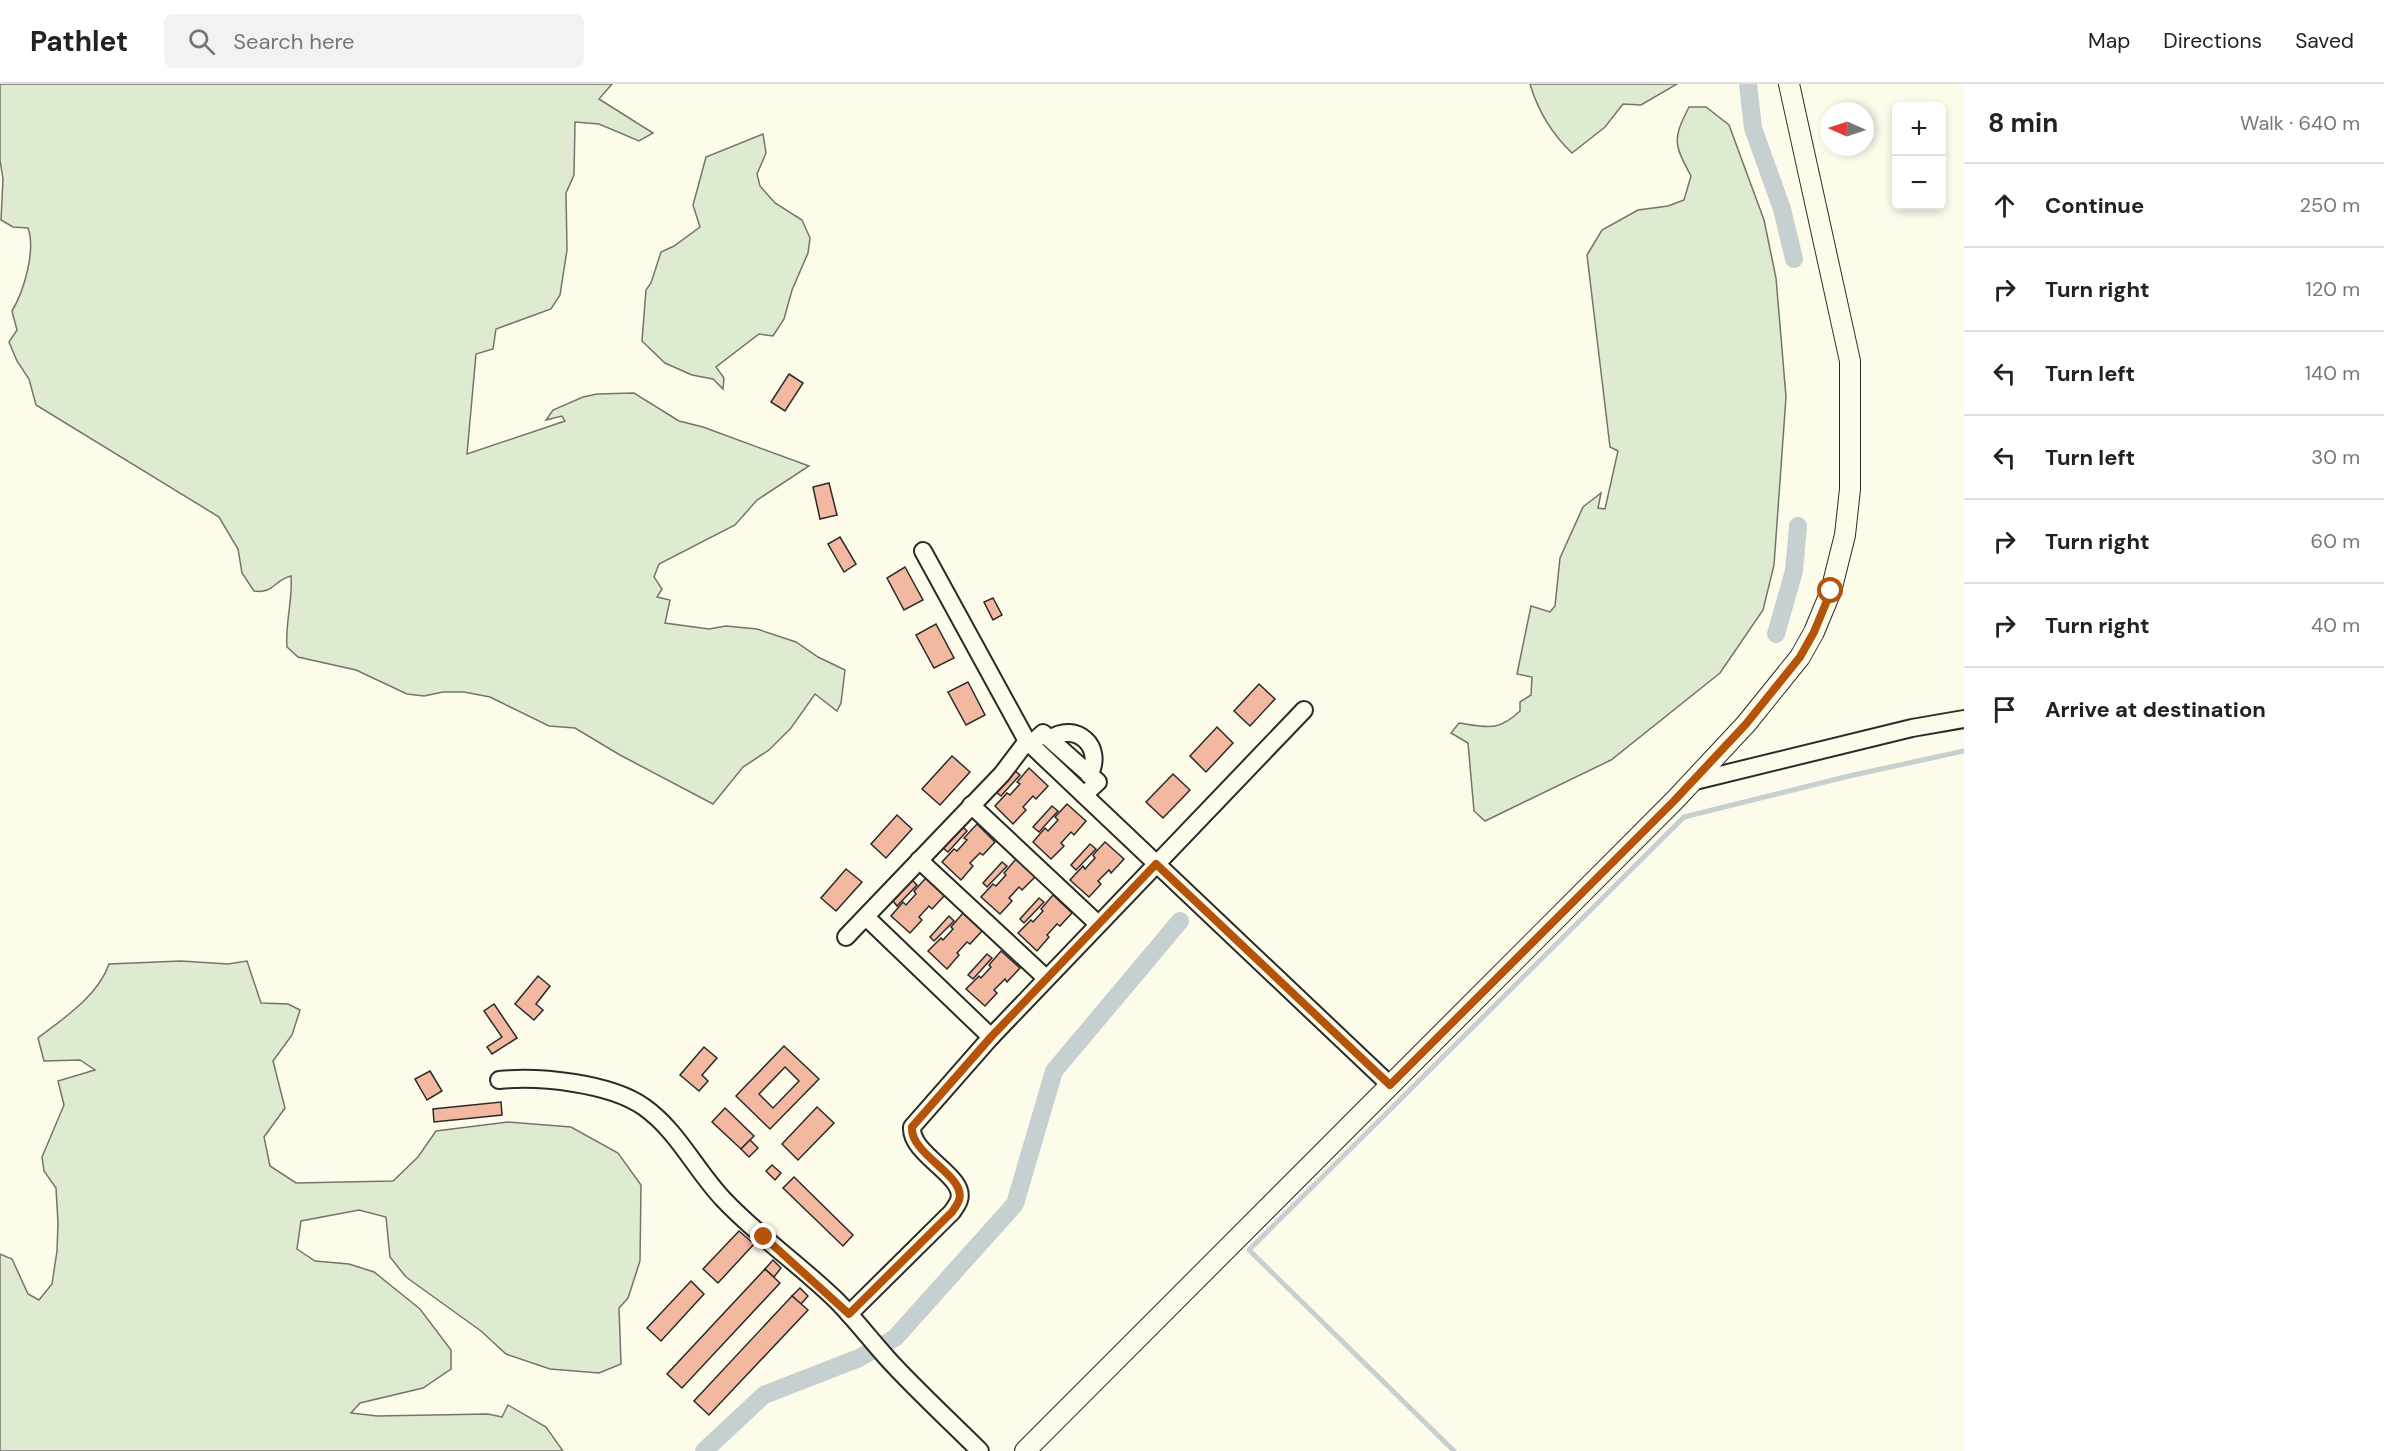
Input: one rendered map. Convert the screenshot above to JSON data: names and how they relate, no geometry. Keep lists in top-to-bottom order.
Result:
{
  "north": "left",
  "page": {
    "header": "Pathlet",
    "search": "Search here",
    "nav": ["Map", "Directions", "Saved"],
    "heading": ["8 min", "Walk · 640 m"],
    "map_buttons": ["+", "−"],
    "list": [
      ["Continue", "250 m"],
      ["Turn right", "120 m"],
      ["Turn left", "140 m"],
      ["Turn left", "30 m"],
      ["Turn right", "60 m"],
      ["Turn right", "40 m"],
      "Arrive at destination"
    ]
  }
}
